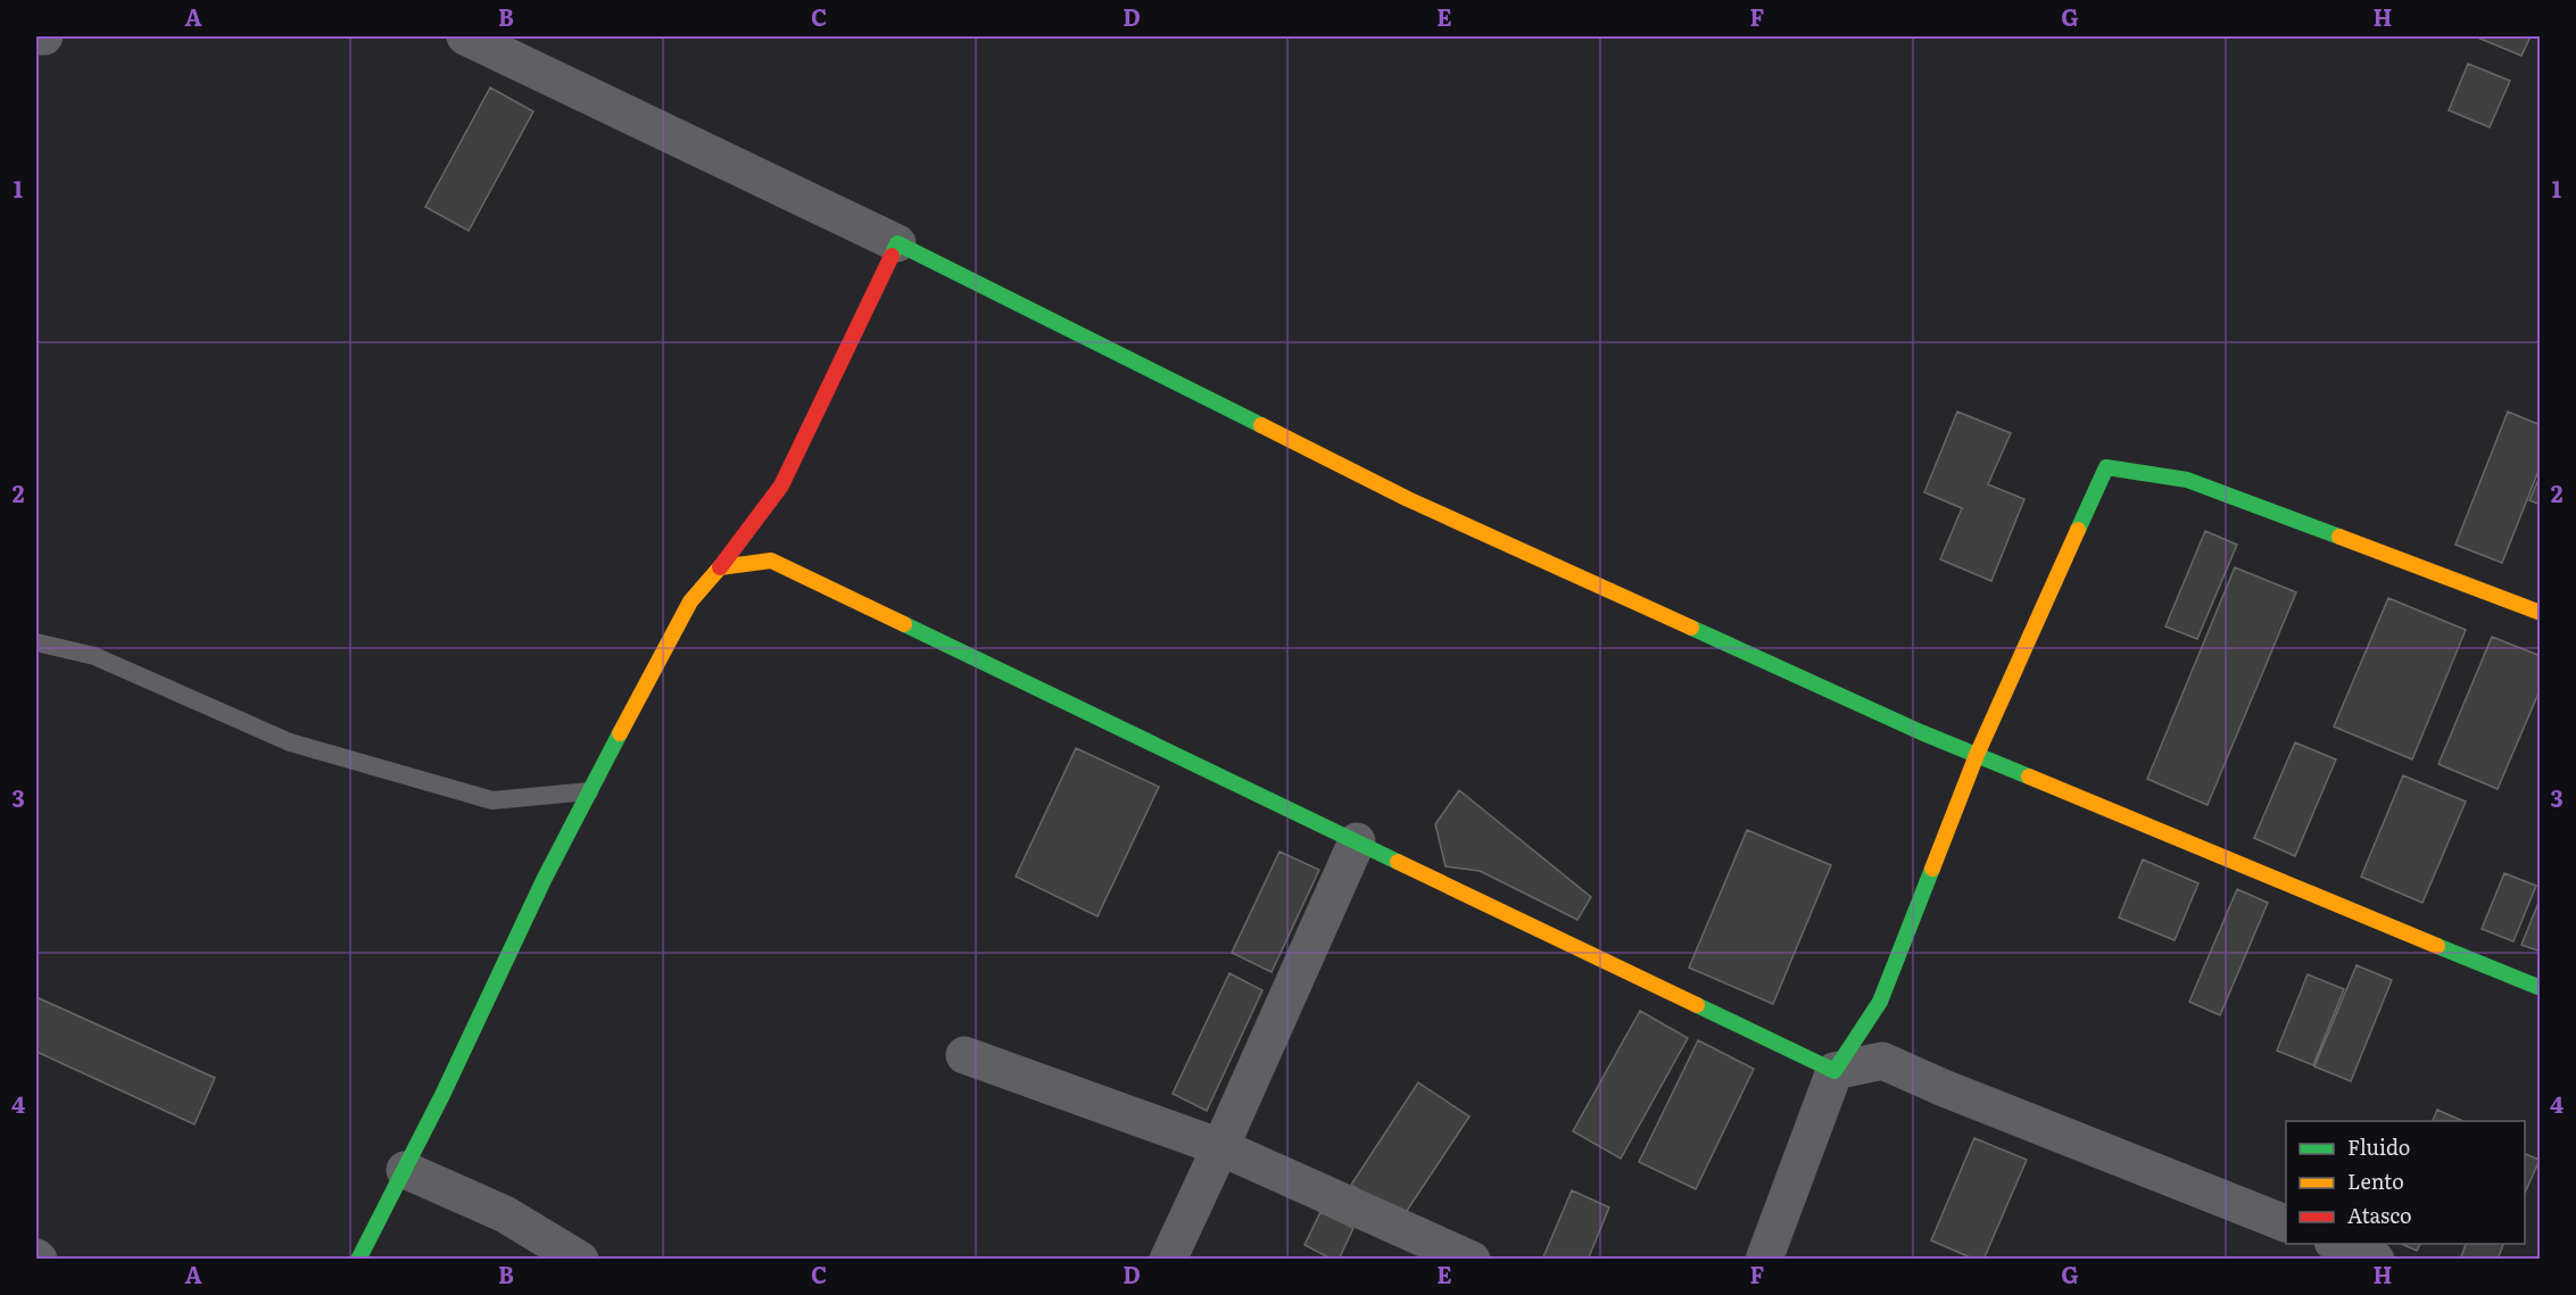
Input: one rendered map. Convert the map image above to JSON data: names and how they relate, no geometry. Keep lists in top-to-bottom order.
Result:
{
  "legend": ["Fluido", "Lento", "Atasco"],
  "grid": {
    "columns": [
      "A",
      "B",
      "C",
      "D",
      "E",
      "F",
      "G",
      "H"
    ],
    "rows": [
      "1",
      "2",
      "3",
      "4"
    ]
  }
}
